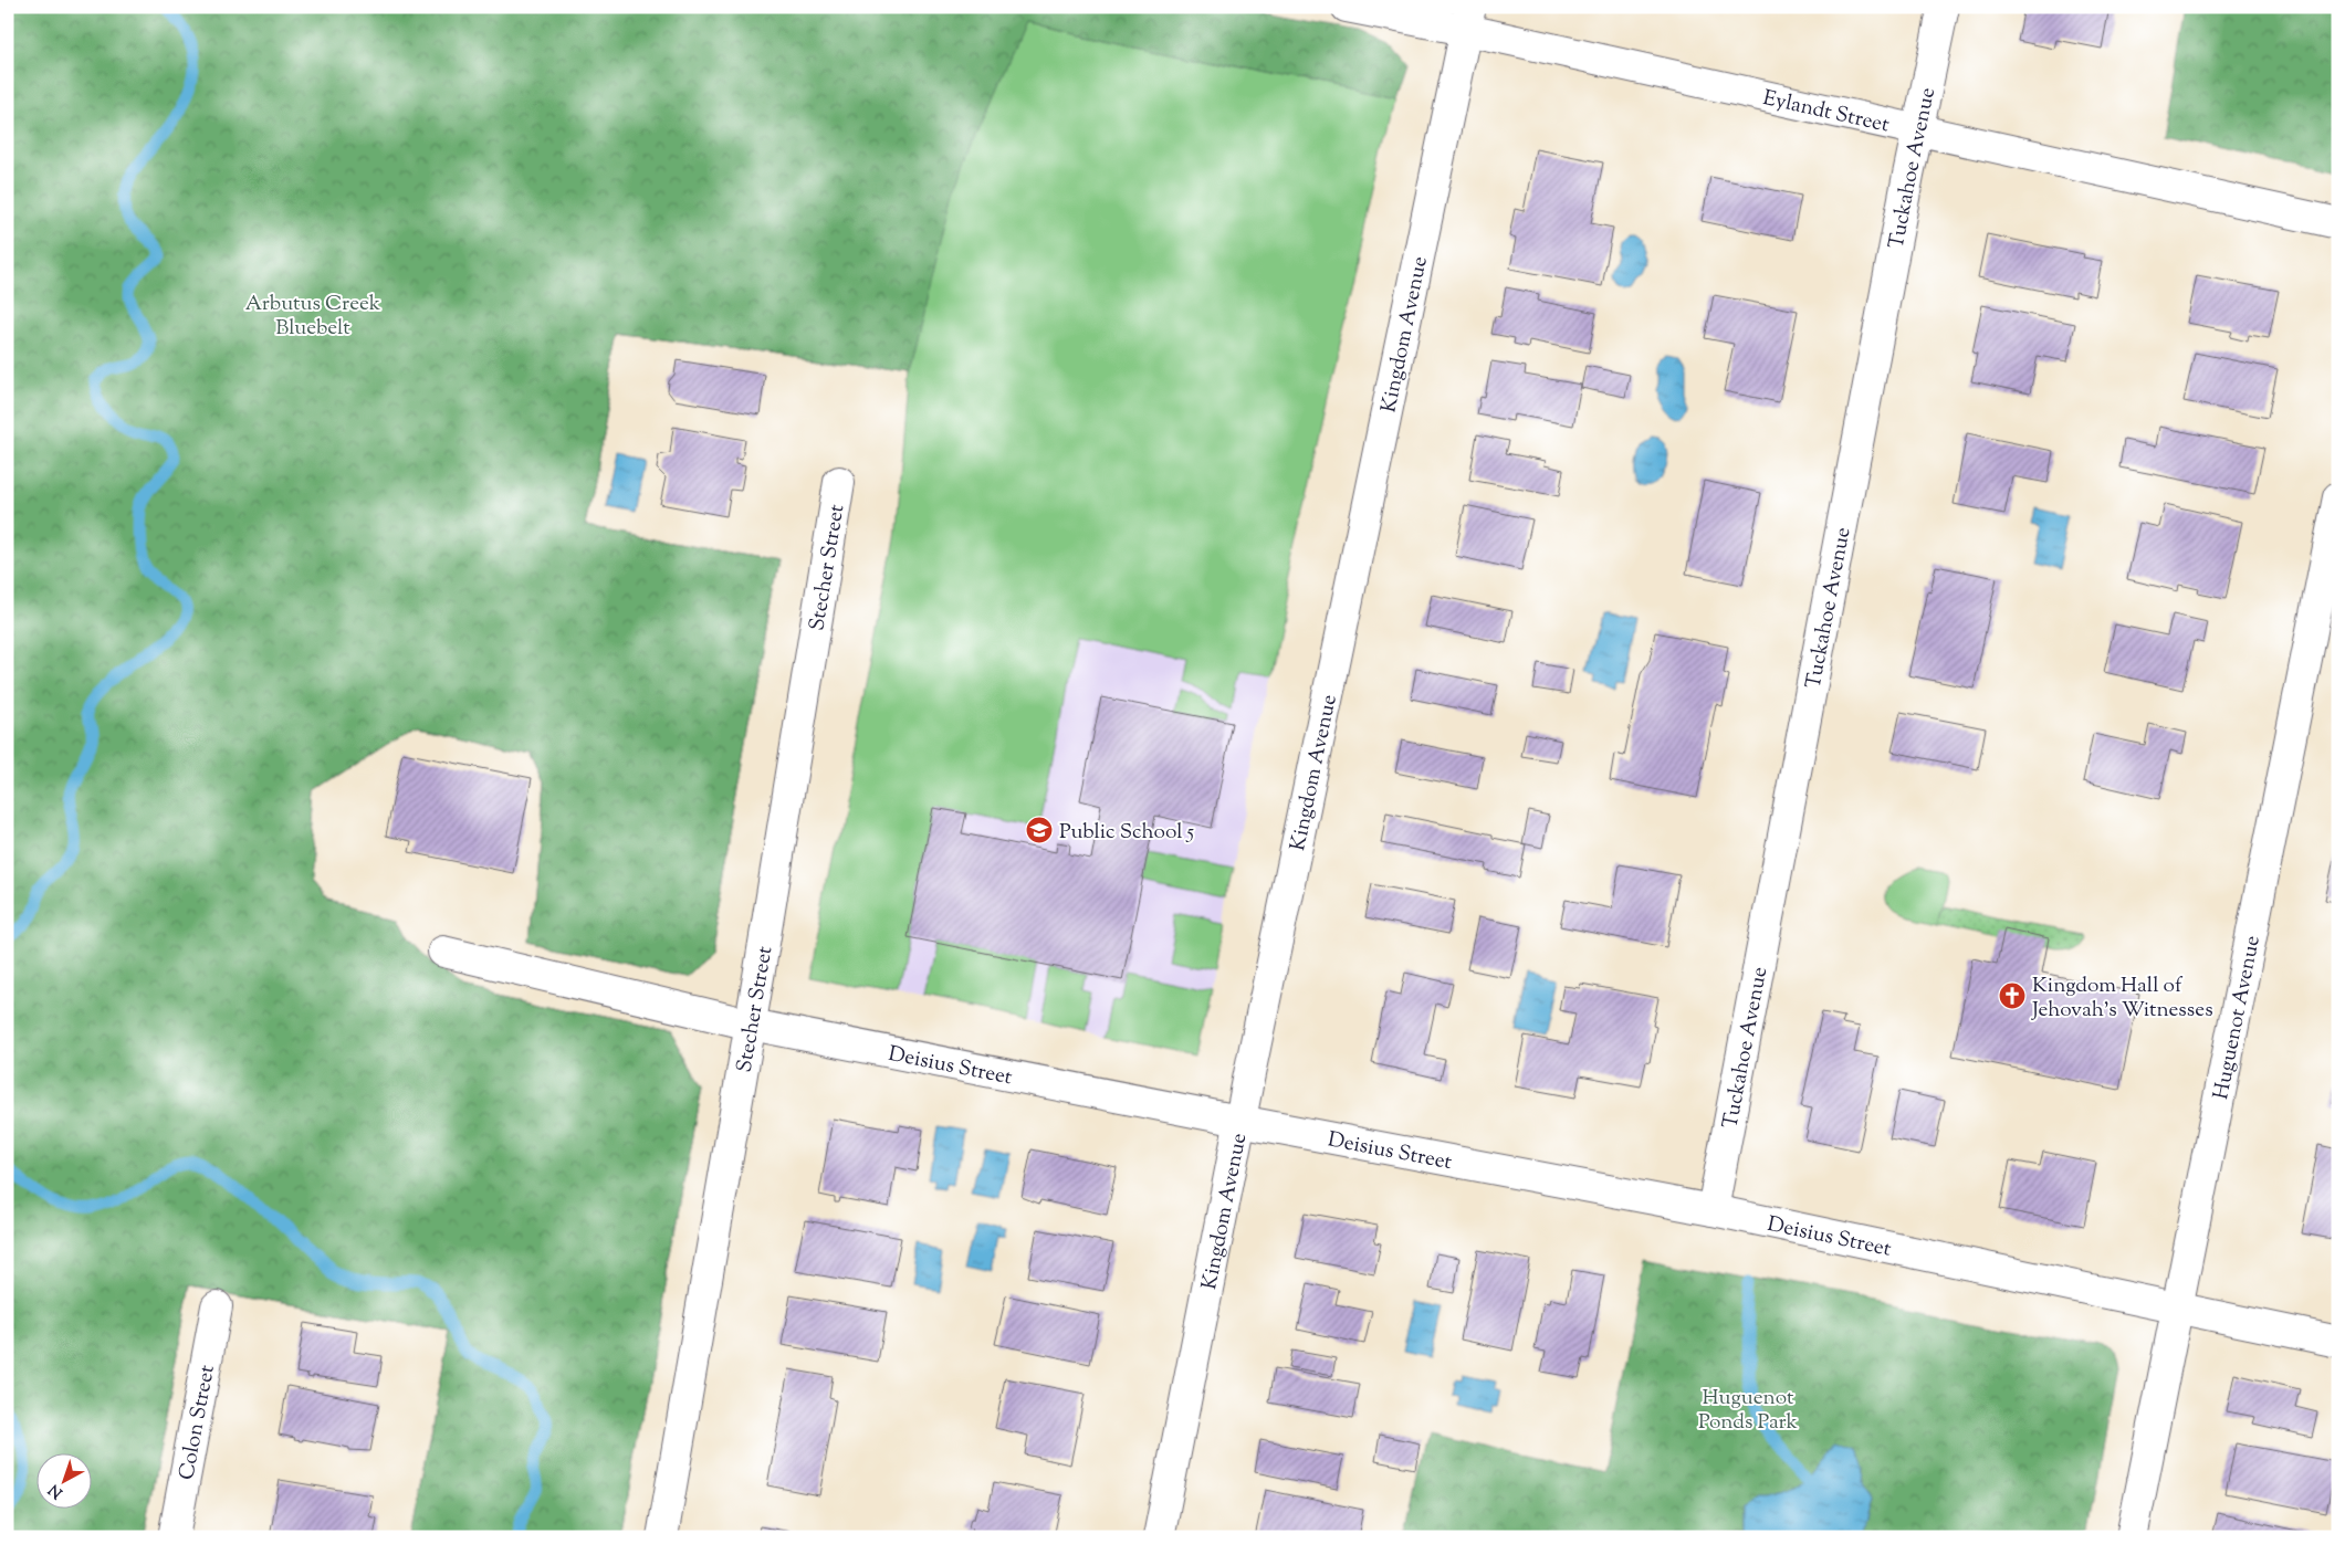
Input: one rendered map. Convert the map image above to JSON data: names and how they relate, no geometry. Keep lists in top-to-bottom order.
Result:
{
  "streets": {
    "street": [
      "Eylandt Street",
      "Tuckahoe Avenue",
      "Kingdom Avenue",
      "Stecher Street",
      "Huguenot Avenue",
      "Deisius Street",
      "Colon Street"
    ]
  },
  "crossings": [
    ["Eylandt Street", "Tuckahoe Avenue"],
    ["Eylandt Street", "Kingdom Avenue"],
    ["Tuckahoe Avenue", "Deisius Street"],
    ["Kingdom Avenue", "Deisius Street"],
    ["Stecher Street", "Deisius Street"],
    ["Huguenot Avenue", "Deisius Street"]
  ],
  "parks": ["Arbutus Creek Bluebelt", "Huguenot Ponds Park"],
  "places": {
    "school or university": ["Public School 5"],
    "church": ["Kingdom Hall of Jehovah's Witnesses"]
  },
  "north": "bottom left"
}
